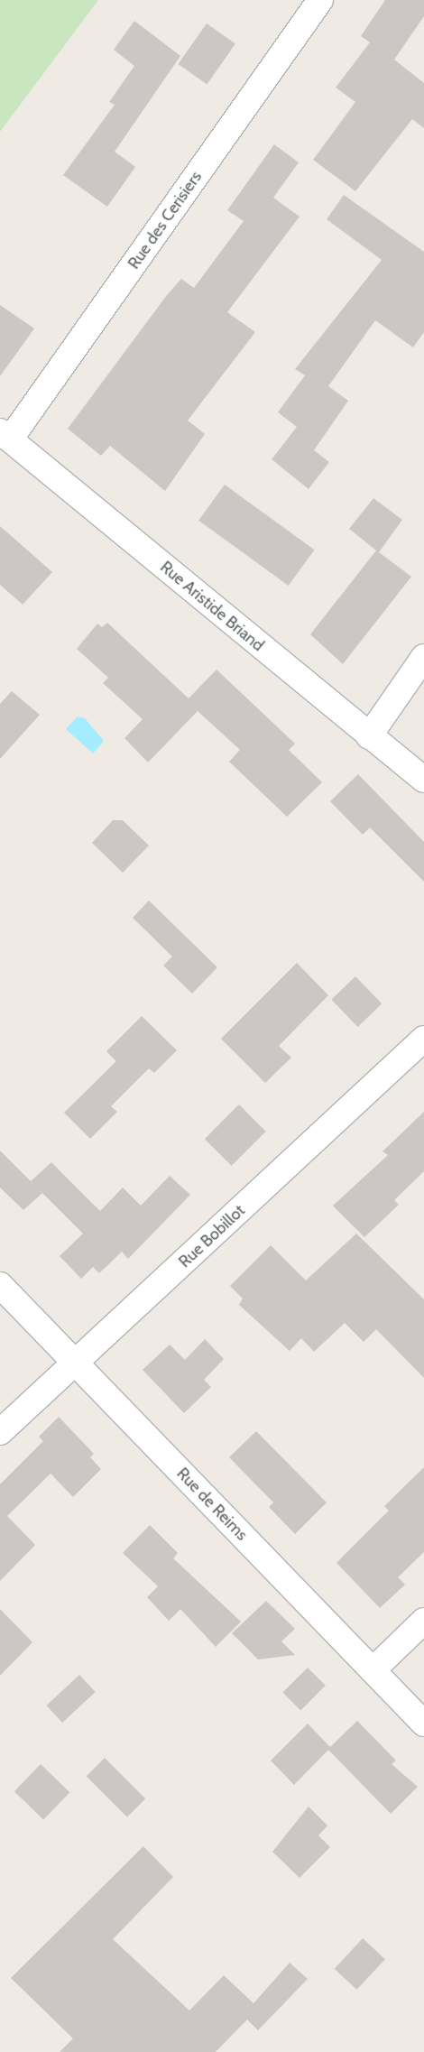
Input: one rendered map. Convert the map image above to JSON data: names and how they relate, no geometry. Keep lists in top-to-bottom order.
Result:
{
  "streets": {
    "street": [
      "Rue des Cerisiers",
      "Rue Aristide Briand",
      "Rue Bobillot",
      "Rue de Reims"
    ]
  },
  "crossings": [
    ["Rue des Cerisiers", "Rue Aristide Briand"],
    ["Rue Bobillot", "Rue de Reims"]
  ]
}
